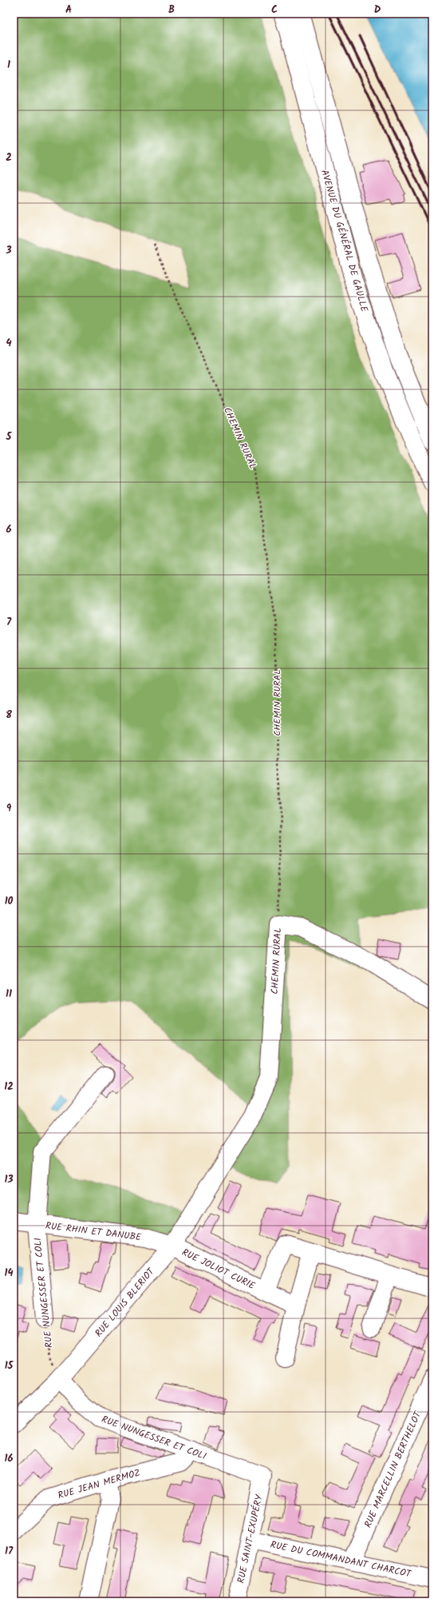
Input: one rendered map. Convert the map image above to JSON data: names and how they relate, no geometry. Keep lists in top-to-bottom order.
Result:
{
  "streets": {
    "street": [
      "AVENUE DU GÉNÉRAL DE GAULLE",
      "CHEMIN RURAL",
      "RUE RHIN ET DANUBE",
      "RUE JOLIOT CURIE",
      "RUE NUNGESSER ET COLI",
      "RUE LOUIS BLERIOT",
      "RUE MARCELLIN BERTHELOT",
      "RUE JEAN MERMOZ",
      "RUE SAINT-EXUPÉRY",
      "RUE DU COMMANDANT CHARCOT"
    ]
  },
  "crossings": [
    ["CHEMIN RURAL", "RUE LOUIS BLERIOT"],
    ["RUE RHIN ET DANUBE", "RUE JOLIOT CURIE"],
    ["RUE RHIN ET DANUBE", "RUE NUNGESSER ET COLI"],
    ["RUE RHIN ET DANUBE", "RUE LOUIS BLERIOT"],
    ["RUE JOLIOT CURIE", "RUE LOUIS BLERIOT"],
    ["RUE NUNGESSER ET COLI", "RUE LOUIS BLERIOT"],
    ["RUE NUNGESSER ET COLI", "RUE JEAN MERMOZ"],
    ["RUE NUNGESSER ET COLI", "RUE SAINT-EXUPÉRY"],
    ["RUE MARCELLIN BERTHELOT", "RUE DU COMMANDANT CHARCOT"],
    ["RUE SAINT-EXUPÉRY", "RUE DU COMMANDANT CHARCOT"]
  ],
  "grid": {
    "columns": [
      "A",
      "B",
      "C",
      "D"
    ],
    "rows": [
      "1",
      "2",
      "3",
      "4",
      "5",
      "6",
      "7",
      "8",
      "9",
      "10",
      "11",
      "12",
      "13",
      "14",
      "15",
      "16",
      "17"
    ]
  }
}
